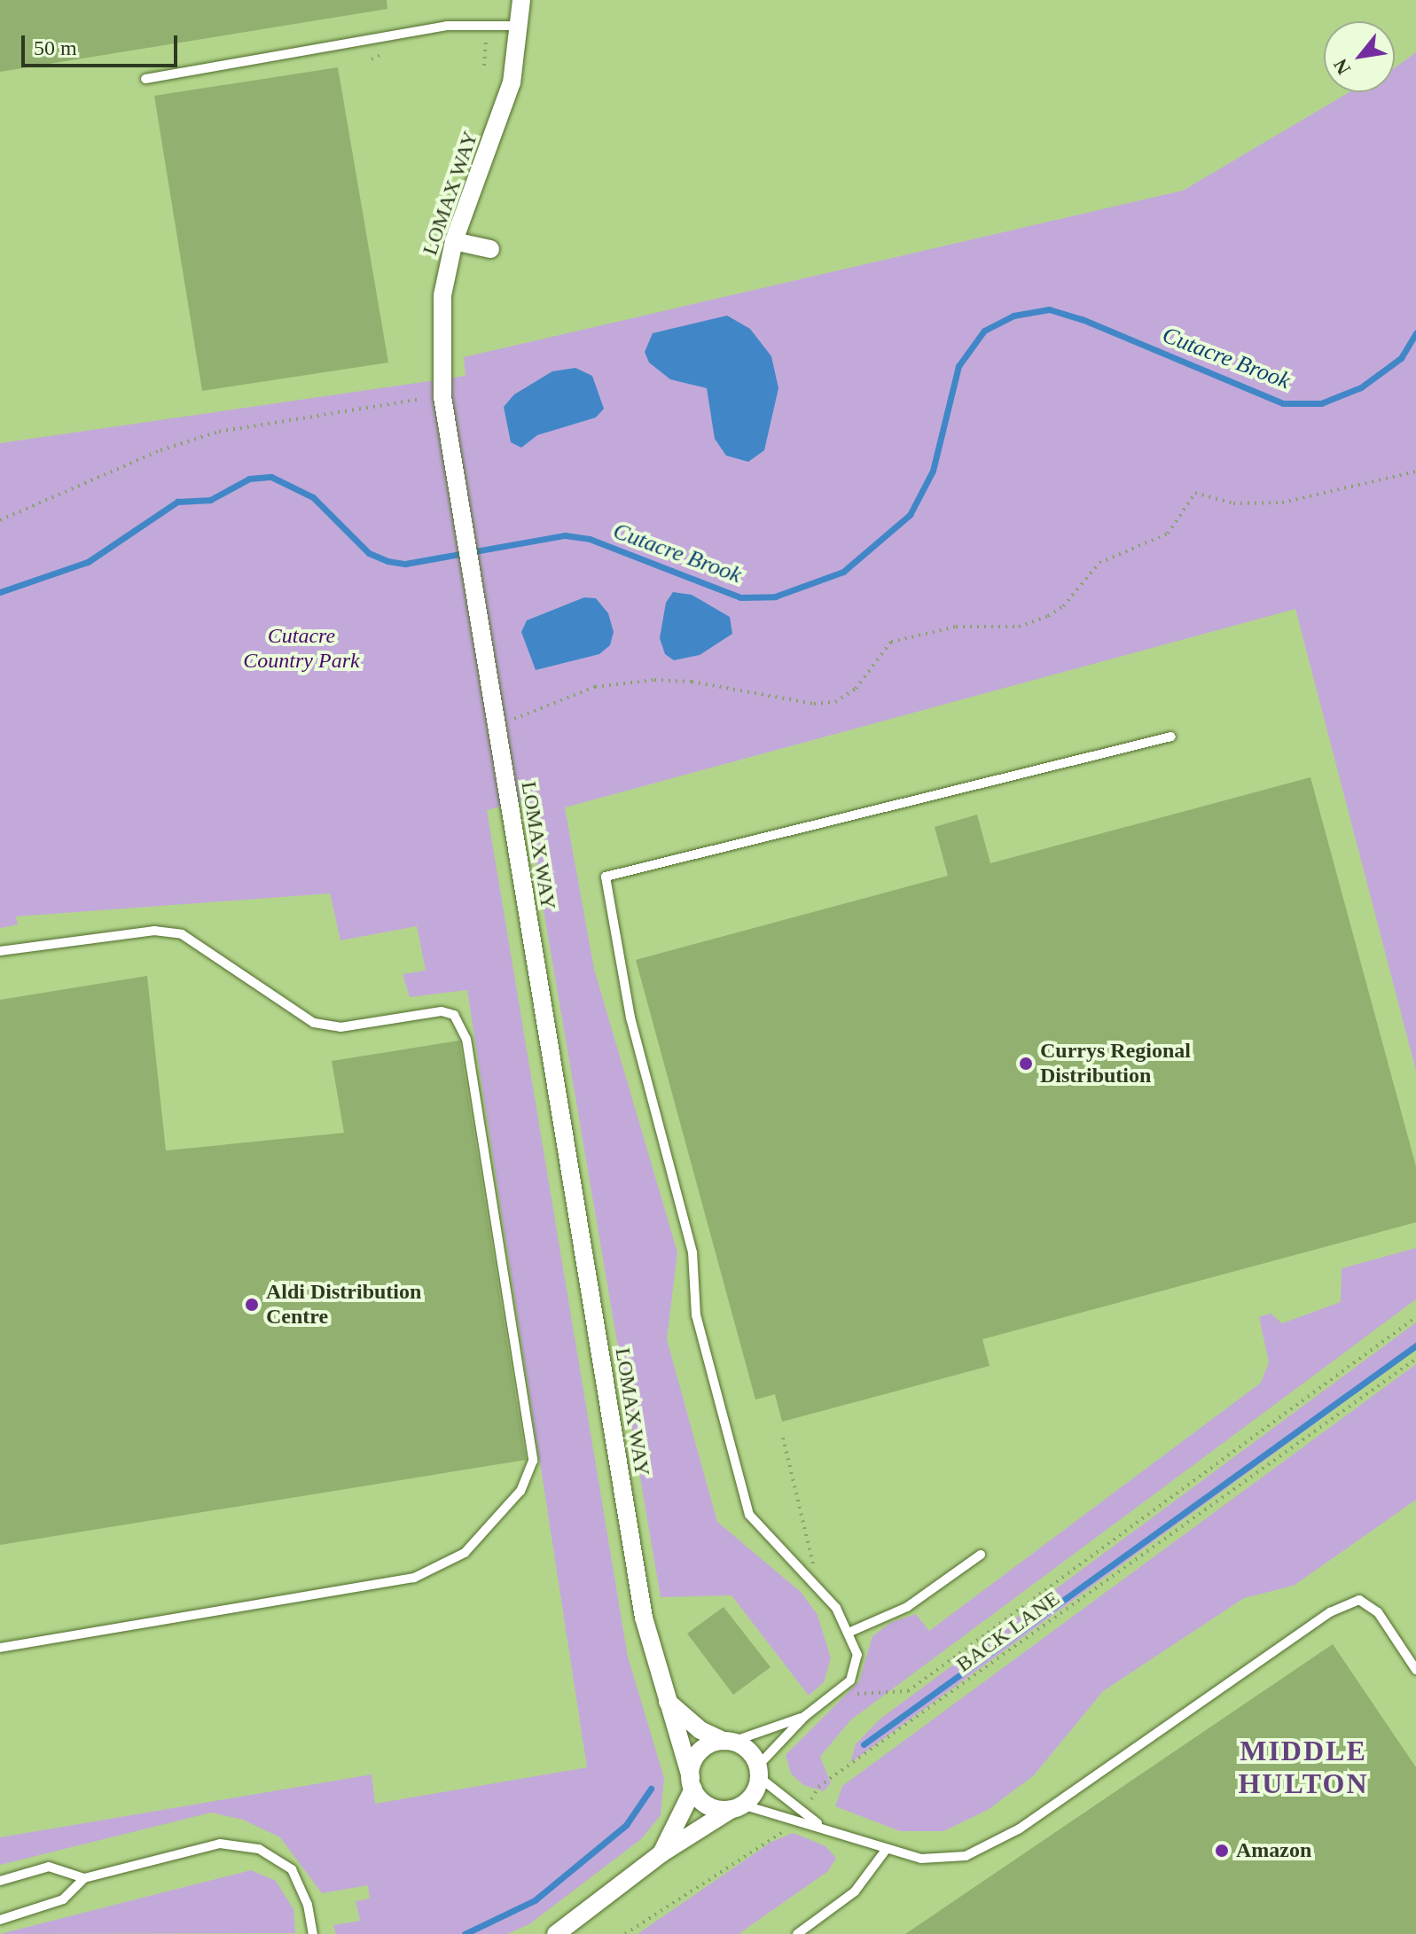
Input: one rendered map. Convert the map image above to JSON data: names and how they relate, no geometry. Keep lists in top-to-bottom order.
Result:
{
  "streets": {
    "street": ["LOMAX WAY"],
    "path": ["BACK LANE"]
  },
  "districts": ["MIDDLE HULTON"],
  "water": ["Cutacre Brook"],
  "parks": ["Cutacre Country Park"],
  "places": ["Currys Regional Distribution", "Aldi Distribution Centre", "Amazon"],
  "scale_bar": "50 m",
  "north": "bottom left"
}
